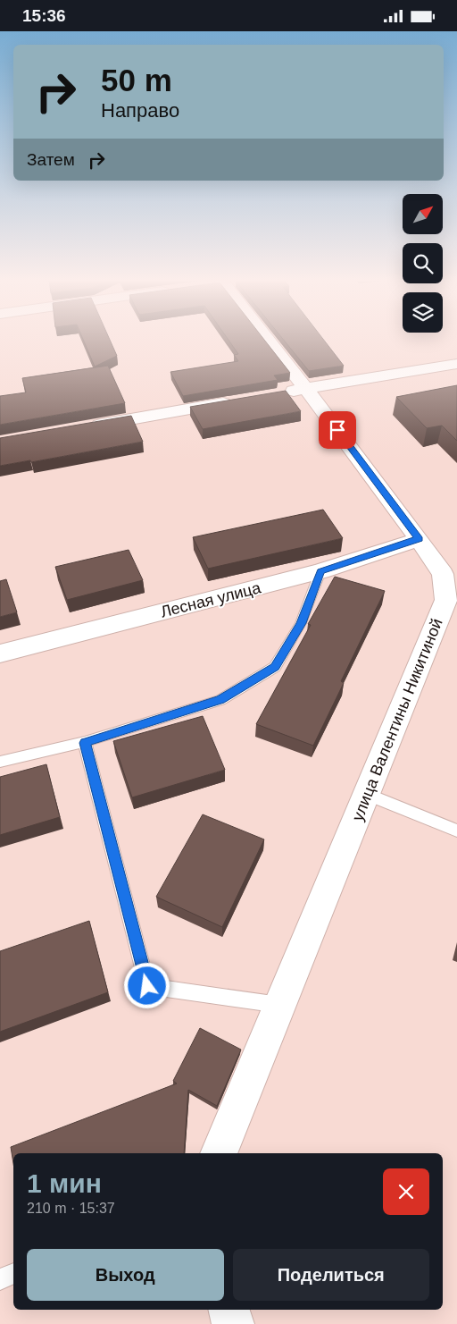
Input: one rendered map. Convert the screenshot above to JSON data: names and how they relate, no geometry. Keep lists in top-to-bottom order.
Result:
{
  "streets": {
    "street": ["Лесная улица", "улица Валентины Никитиной"]
  },
  "crossings": [
    ["Лесная улица", "улица Валентины Никитиной"]
  ],
  "north": "top right",
  "page": {
    "status": "15:36",
    "turn": ["50 m", "Направо"],
    "then": "Затем",
    "heading": ["1 мин", "210 m · 15:37"],
    "buttons": ["Выход", "Поделиться"]
  }
}
